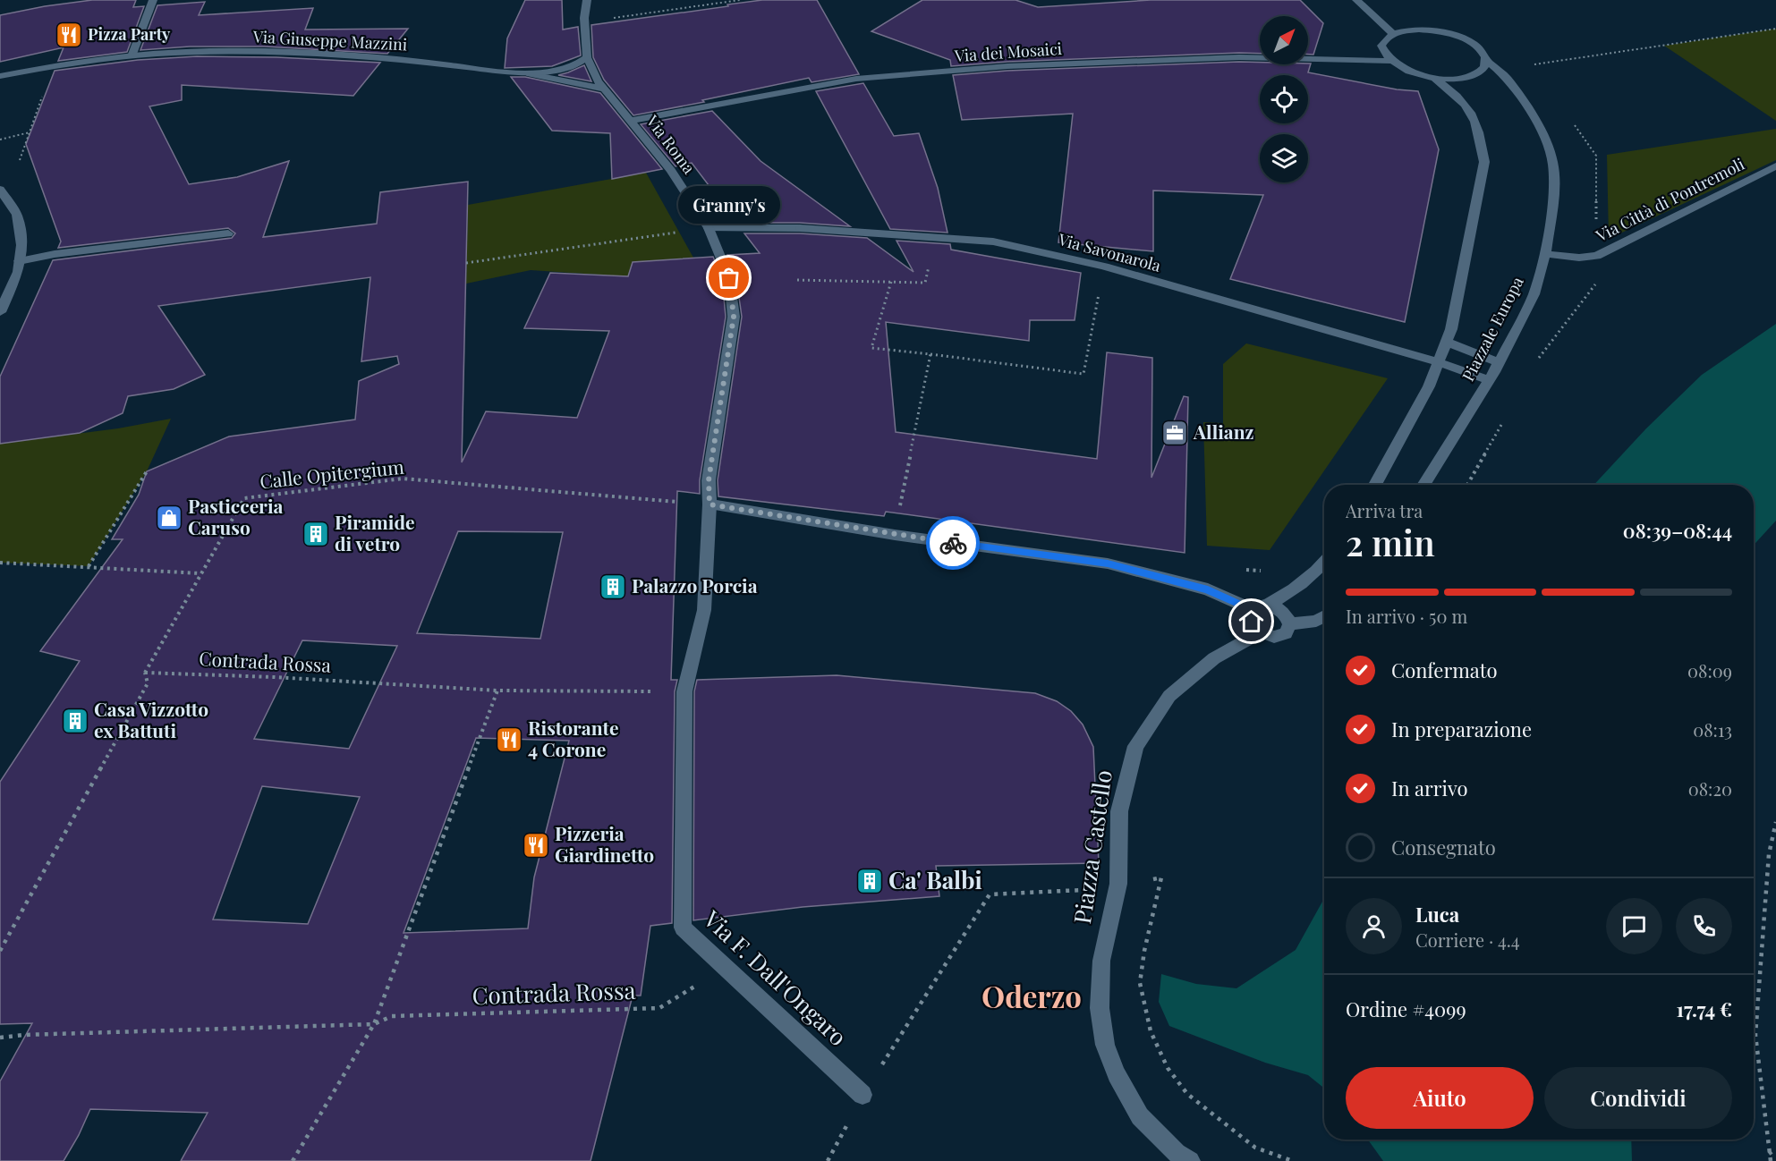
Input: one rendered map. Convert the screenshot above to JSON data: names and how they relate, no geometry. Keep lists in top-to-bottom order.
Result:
{
  "streets": {
    "street": [
      "Via Giuseppe Mazzini",
      "Via dei Mosaici",
      "Via Roma",
      "Via Città di Pontremoli",
      "Via Savonarola",
      "Piazzale Europa",
      "Piazza Castello",
      "Via F. Dall'Ongaro"
    ],
    "path": ["Calle Opitergium", "Contrada Rossa"]
  },
  "crossings": [
    ["Via Giuseppe Mazzini", "Via Roma"],
    ["Via dei Mosaici", "Via Roma"],
    ["Via Roma", "Via Savonarola"],
    ["Via Roma", "Calle Opitergium"],
    ["Via Città di Pontremoli", "Piazzale Europa"],
    ["Via Savonarola", "Piazzale Europa"],
    ["Contrada Rossa", "Via F. Dall'Ongaro"]
  ],
  "districts": ["Oderzo"],
  "places": {
    "restaurant": ["Pizza Party", "Ristorante 4 Corone", "Pizzeria Giardinetto"],
    "other": ["Granny's"],
    "office": ["Allianz"],
    "shop": ["Pasticceria Caruso"],
    "building": [
      "Piramide di vetro",
      "Palazzo Porcia",
      "Casa Vizzotto ex Battuti",
      "Ca' Balbi"
    ]
  },
  "north": "top right",
  "page": {
    "bubble": "Granny's",
    "heading": ["2 min", "Arriva tra", "08:39–08:44"],
    "panel": [
      "Luca",
      "Corriere · 4.4",
      "Ordine #4099",
      "17.74 €"
    ],
    "bar": "In arrivo · 50 m",
    "list": [
      ["Confermato", "08:09"],
      ["In preparazione", "08:13"],
      ["In arrivo", "08:20"],
      "Consegnato"
    ],
    "buttons": ["Aiuto", "Condividi"]
  }
}
